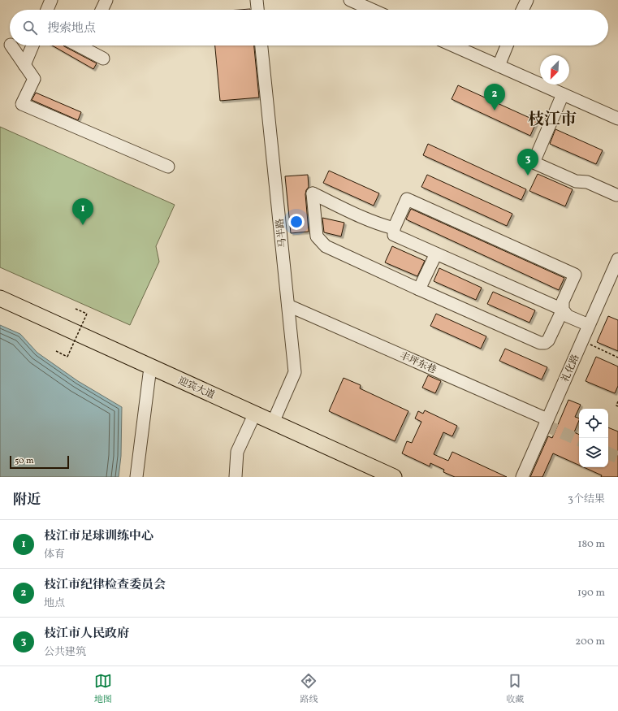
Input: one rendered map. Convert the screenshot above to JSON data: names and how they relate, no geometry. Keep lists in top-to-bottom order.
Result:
{
  "streets": {
    "main road": ["迎宾大道"],
    "street": ["马半路", "丰坪东巷", "礼化路"]
  },
  "crossings": [
    ["马半路", "丰坪东巷"],
    ["马半路", "迎宾大道"],
    ["丰坪东巷", "礼化路"]
  ],
  "districts": ["枝江市"],
  "scale_bar": "50 m",
  "north": "bottom left",
  "page": {
    "search": "搜索地点",
    "pins": ["2", "3", "1"],
    "scale": "50 m",
    "heading": ["附近", "3个结果"],
    "list": [
      {
        "mark": "1",
        "name": "枝江市足球训练中心",
        "note": "体育",
        "value": "180 m"
      },
      {
        "mark": "2",
        "name": "枝江市纪律检查委员会",
        "note": "地点",
        "value": "190 m"
      },
      {
        "mark": "3",
        "name": "枝江市人民政府",
        "note": "公共建筑",
        "value": "200 m"
      }
    ],
    "nav": ["地图", "路线", "收藏"]
  }
}
